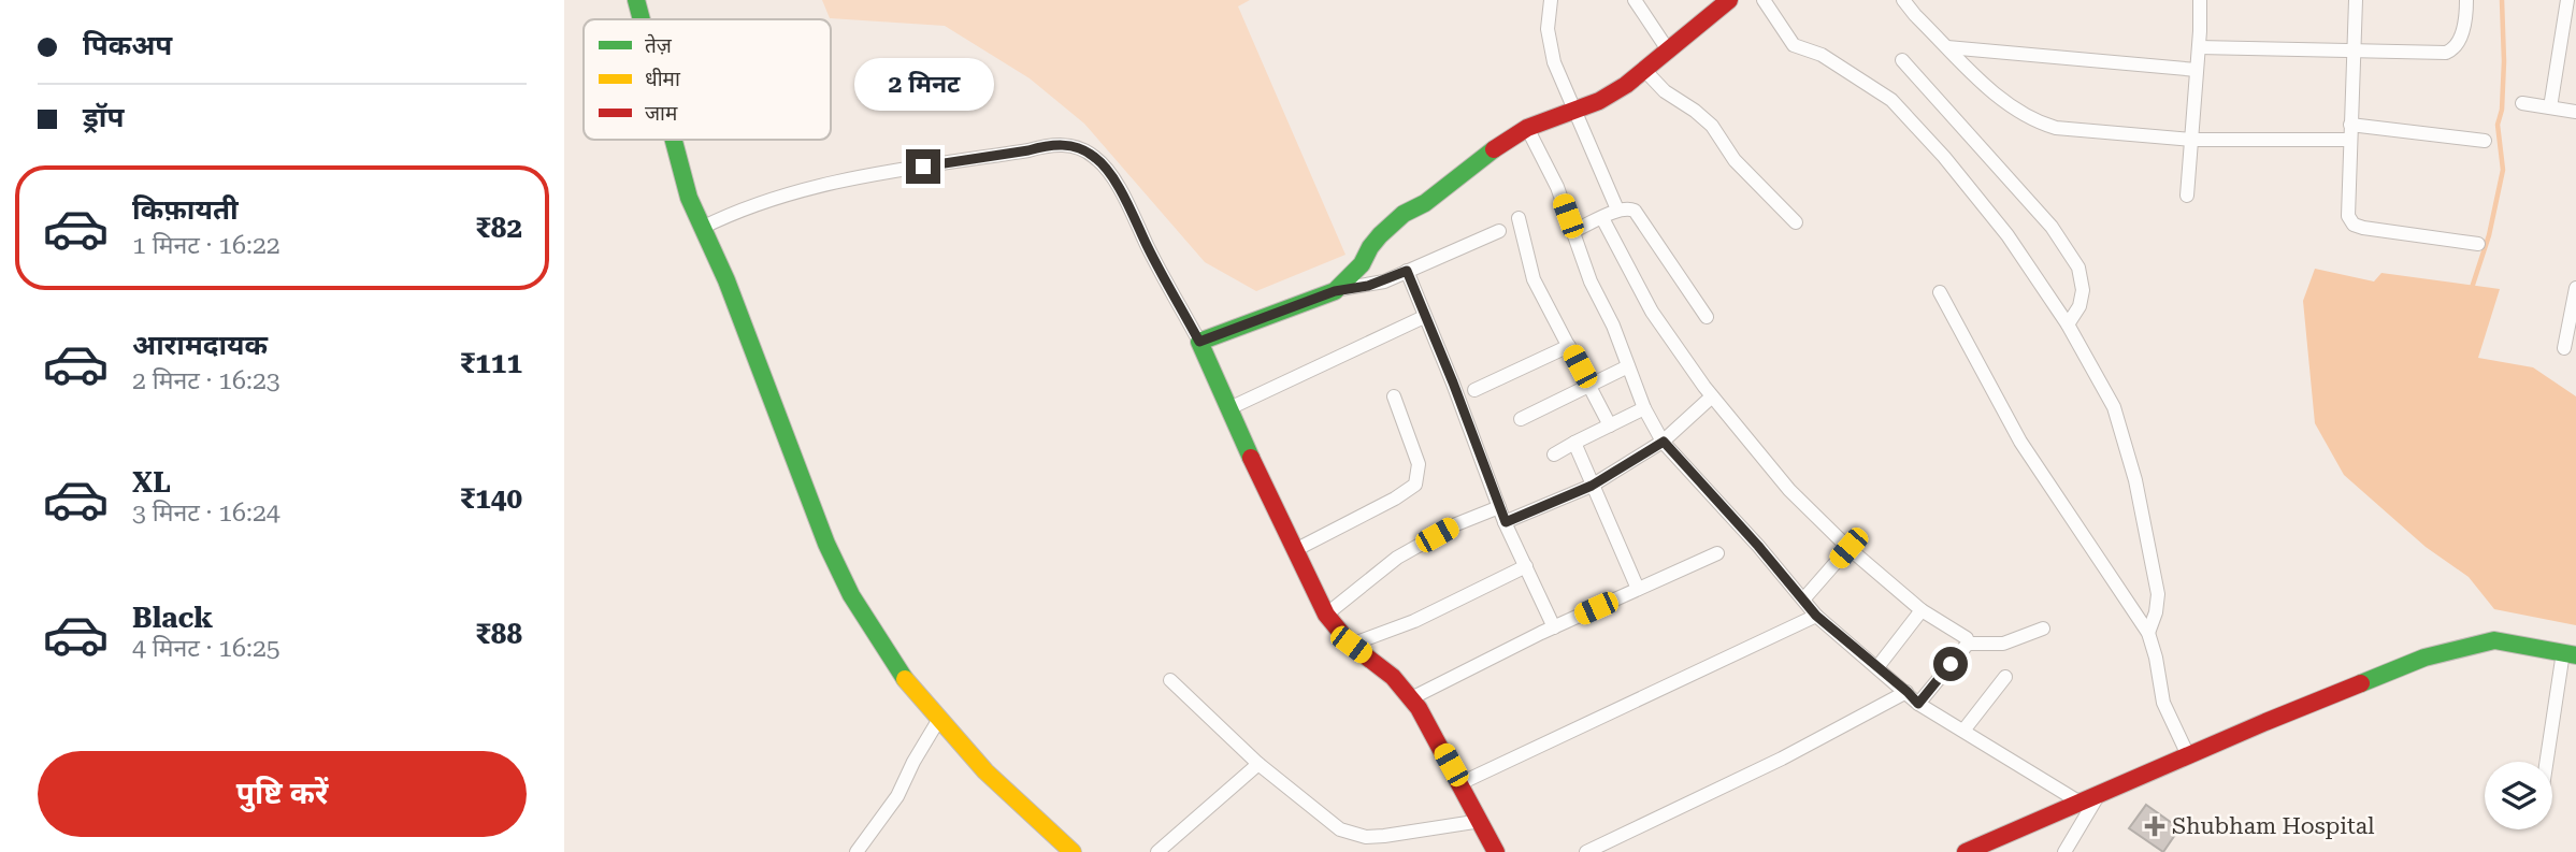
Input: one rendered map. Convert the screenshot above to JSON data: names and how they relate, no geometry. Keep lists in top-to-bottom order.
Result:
{
  "places": {
    "health": ["Shubham Hospital"]
  },
  "legend": ["तेज़", "धीमा", "जाम"],
  "page": {
    "banner": ["पिकअप", "ड्रॉप"],
    "bubble": "2 मिनट",
    "list": [
      {
        "name": "किफ़ायती",
        "note": "1 मिनट · 16:22",
        "value": "₹82"
      },
      {
        "name": "आरामदायक",
        "note": "2 मिनट · 16:23",
        "value": "₹111"
      },
      {
        "name": "XL",
        "note": "3 मिनट · 16:24",
        "value": "₹140"
      },
      {
        "name": "Black",
        "note": "4 मिनट · 16:25",
        "value": "₹88"
      }
    ],
    "buttons": "पुष्टि करें"
  }
}
